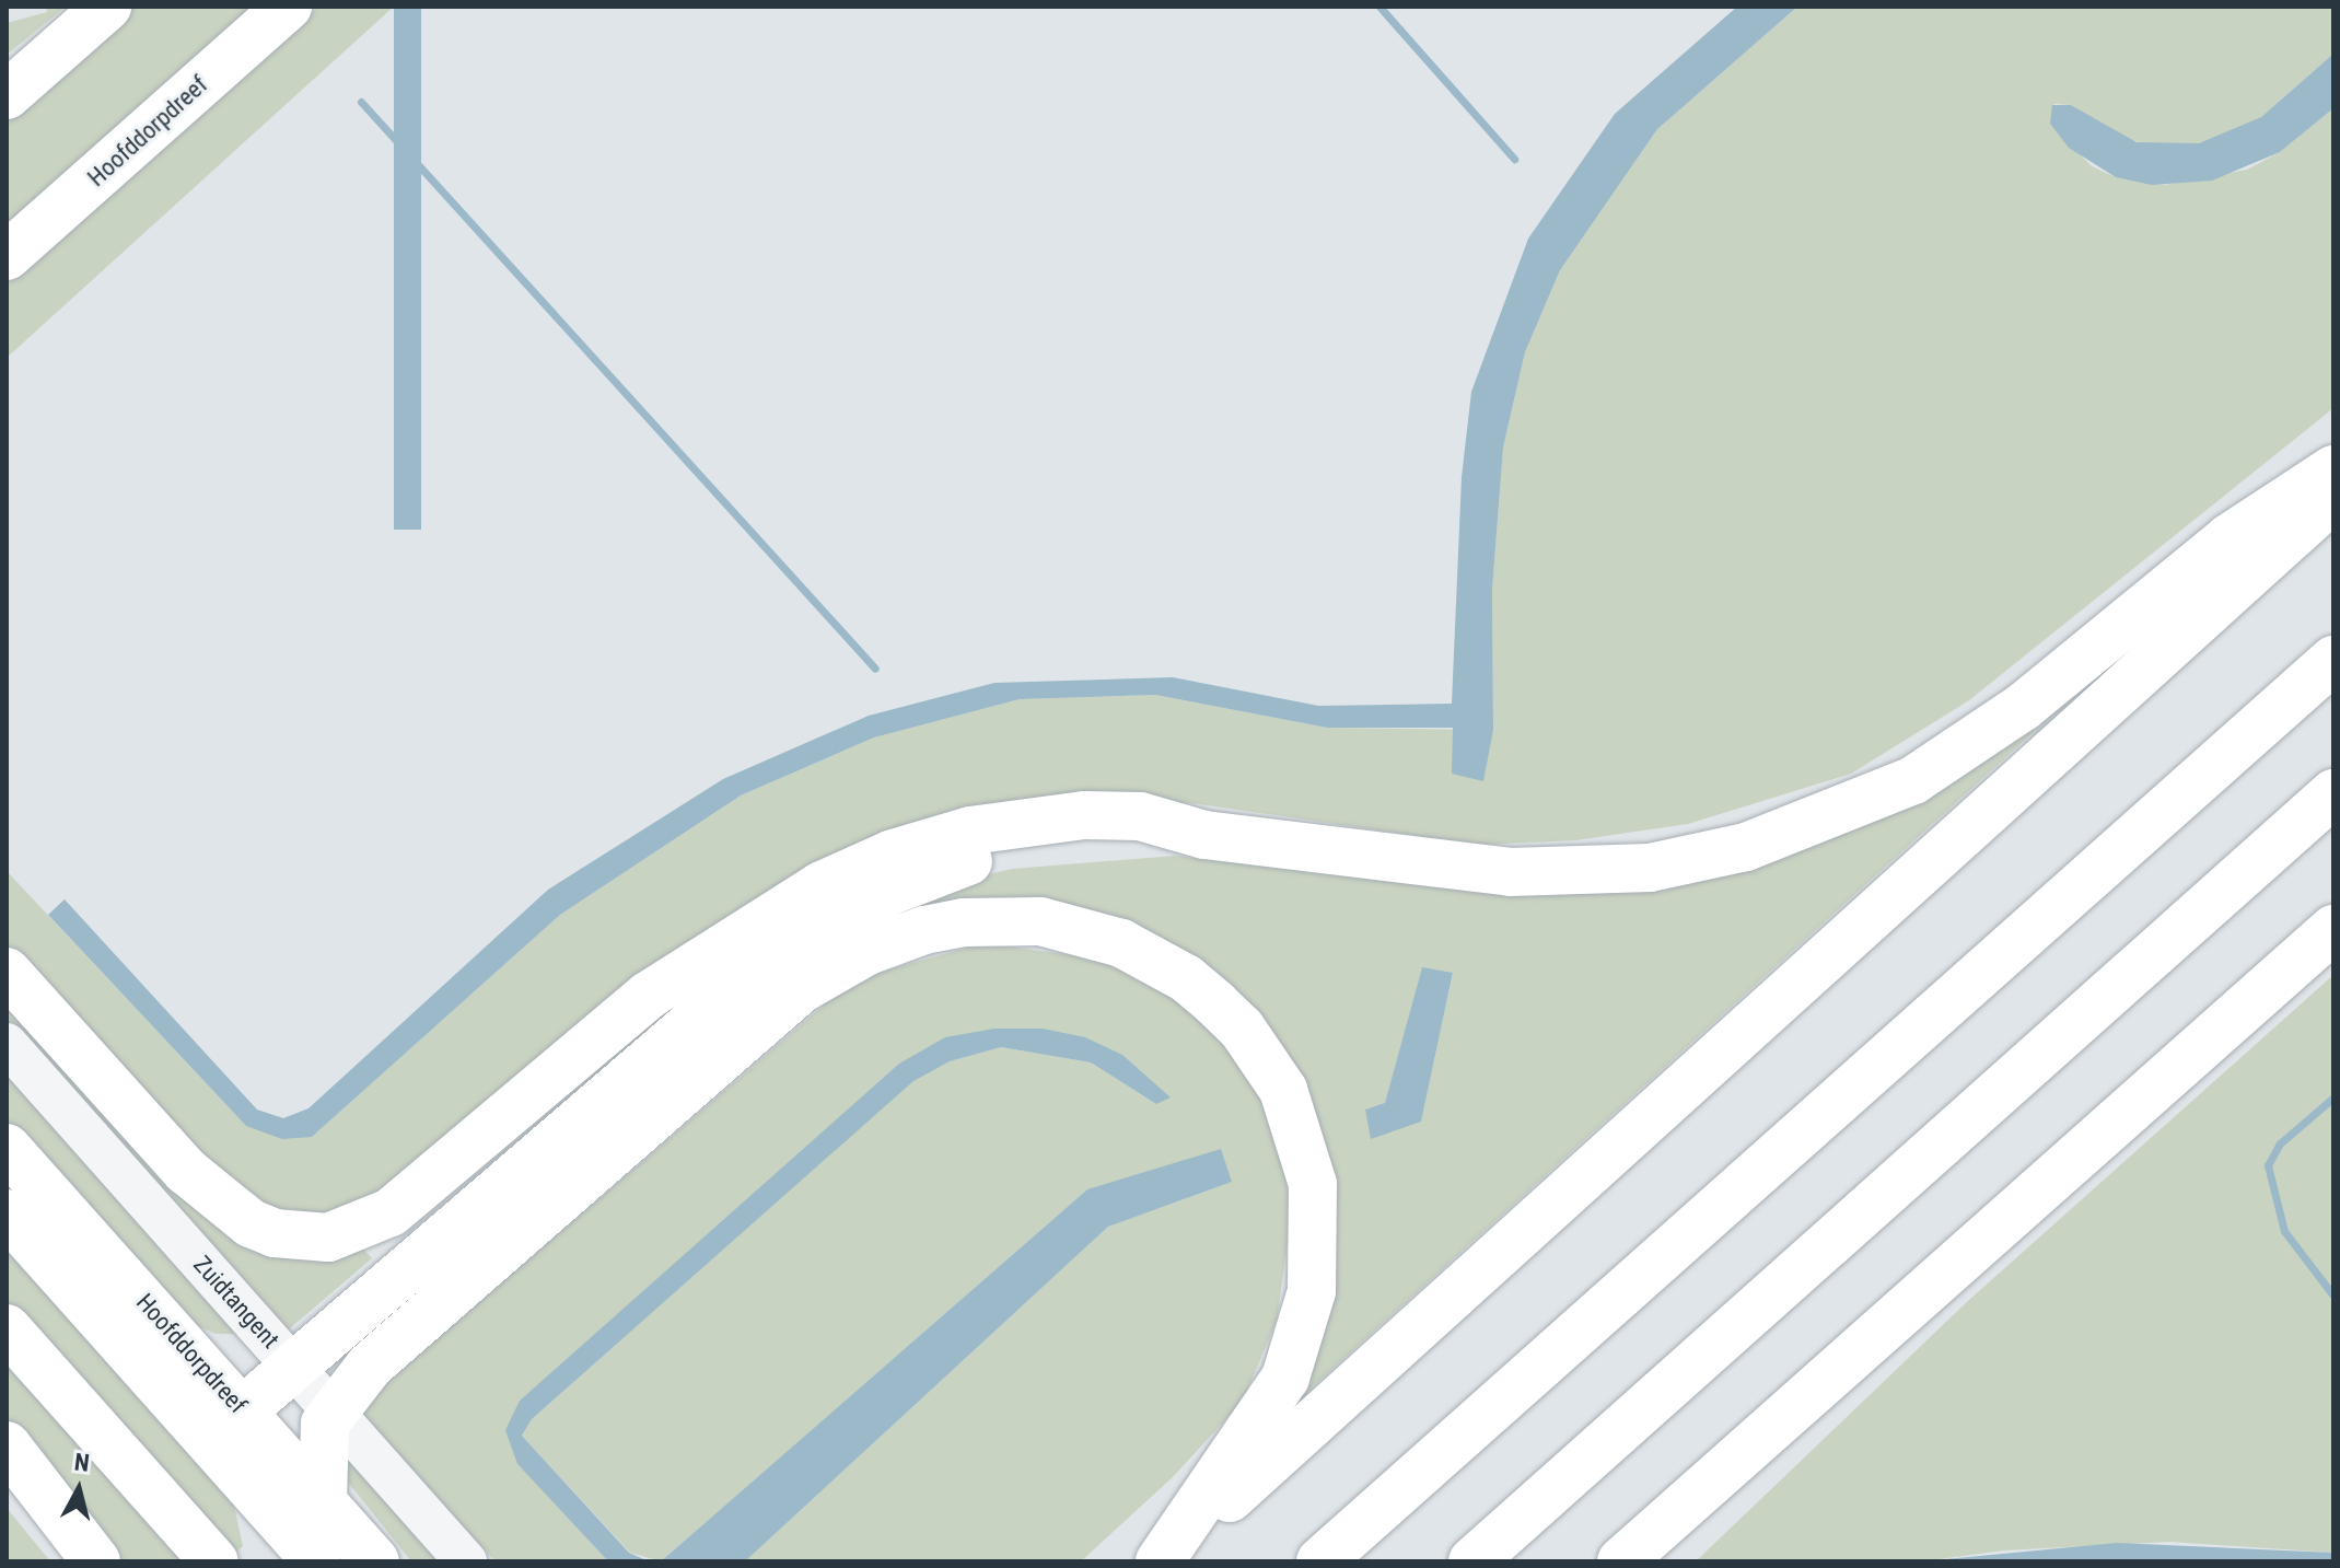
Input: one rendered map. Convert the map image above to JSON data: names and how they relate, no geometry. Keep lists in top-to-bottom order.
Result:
{
  "streets": {
    "highway": ["Hoofddorpdreef"],
    "lane": ["Zuidtangent"]
  },
  "north": "top"
}
